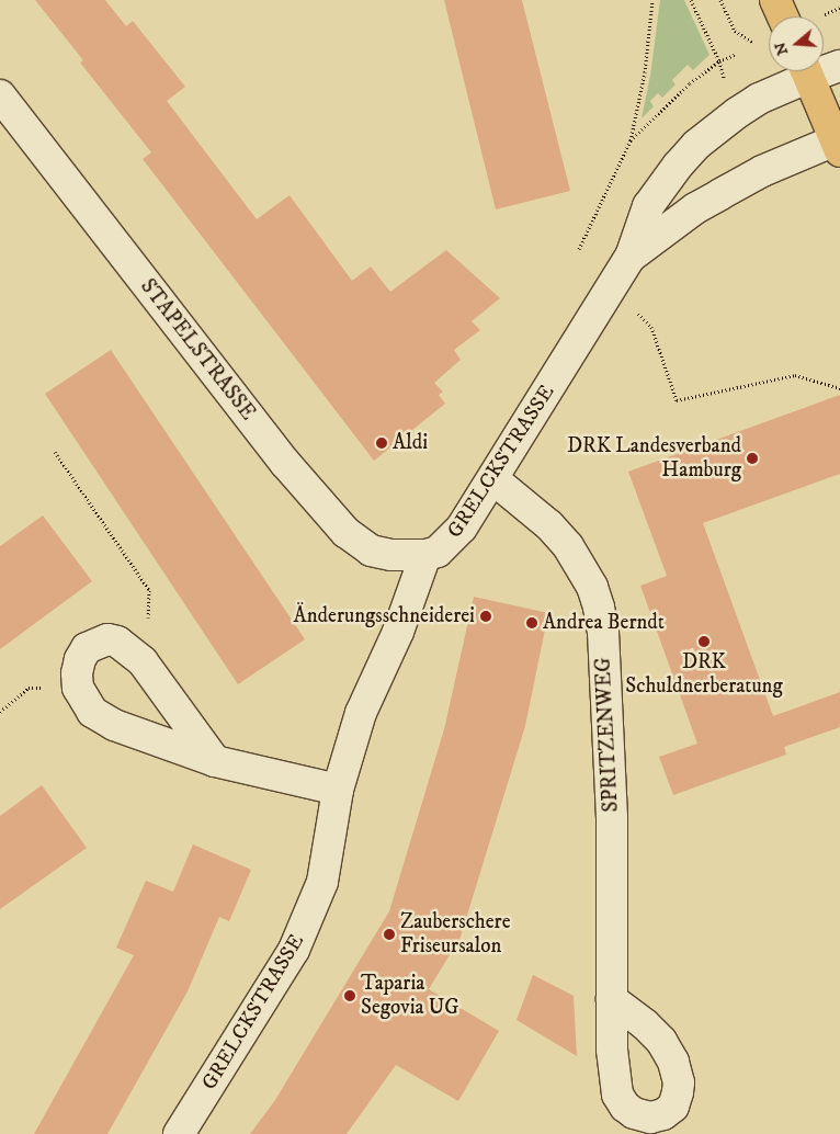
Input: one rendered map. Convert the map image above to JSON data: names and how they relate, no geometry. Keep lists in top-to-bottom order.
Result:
{
  "streets": {
    "street": ["STAPELSTRASSE", "GRELCKSTRASSE", "SPRITZENWEG"]
  },
  "crossings": [
    ["STAPELSTRASSE", "GRELCKSTRASSE"],
    ["GRELCKSTRASSE", "SPRITZENWEG"]
  ],
  "places": [
    "Aldi",
    "DRK Landesverband Hamburg",
    "Änderungsschneiderei",
    "Andrea Berndt",
    "DRK Schuldnerberatung",
    "Zauberschere Friseursalon",
    "Taparia Segovia UG"
  ],
  "north": "left"
}
